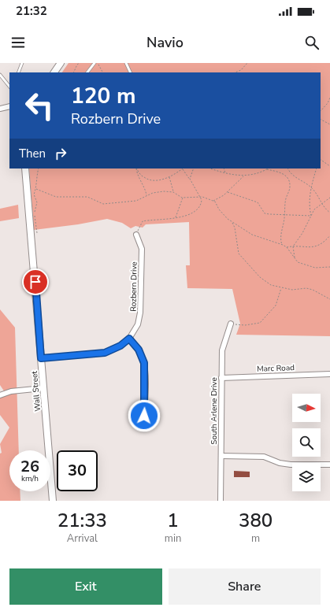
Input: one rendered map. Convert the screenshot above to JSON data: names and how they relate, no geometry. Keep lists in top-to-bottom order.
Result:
{
  "streets": {
    "street": [
      "Rozbern Drive",
      "Marc Road",
      "Wall Street",
      "South Arlene Drive"
    ]
  },
  "crossings": [
    ["Rozbern Drive", "Wall Street"],
    ["Marc Road", "South Arlene Drive"]
  ],
  "north": "right",
  "page": {
    "status": "21:32",
    "header": "Navio",
    "turn": ["120 m", "Rozbern Drive"],
    "then": "Then",
    "speed": "26 km/h",
    "limit": "30",
    "eta": [
      "21:33",
      "Arrival",
      "1",
      "min",
      "380",
      "m"
    ],
    "buttons": ["Exit", "Share"]
  }
}
